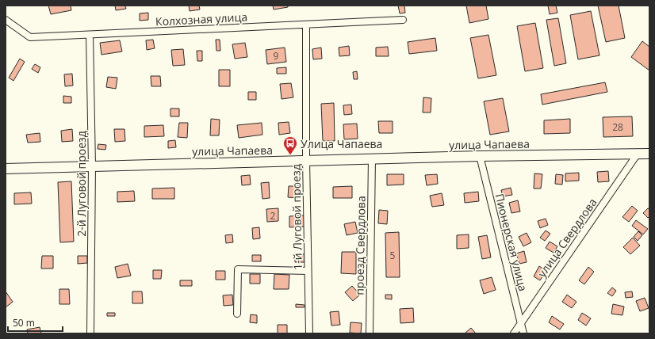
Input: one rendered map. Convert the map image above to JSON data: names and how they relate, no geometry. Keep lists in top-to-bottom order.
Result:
{
  "streets": {
    "street": [
      "Колхозная улица",
      "улица Чапаева",
      "2-й Луговой проезд",
      "1-й Луговой проезд",
      "улица Свердлова",
      "Пионерская улица",
      "проезд Свердлова"
    ]
  },
  "crossings": [
    ["Колхозная улица", "2-й Луговой проезд"],
    ["Колхозная улица", "1-й Луговой проезд"],
    ["улица Чапаева", "2-й Луговой проезд"],
    ["улица Чапаева", "1-й Луговой проезд"],
    ["улица Чапаева", "улица Свердлова"],
    ["улица Чапаева", "Пионерская улица"],
    ["улица Чапаева", "проезд Свердлова"],
    ["улица Свердлова", "Пионерская улица"]
  ],
  "places": {
    "bus stop": ["Улица Чапаева"]
  },
  "house_numbers": [
    "9",
    "28",
    "2",
    "5"
  ],
  "scale_bar": "50 m"
}
